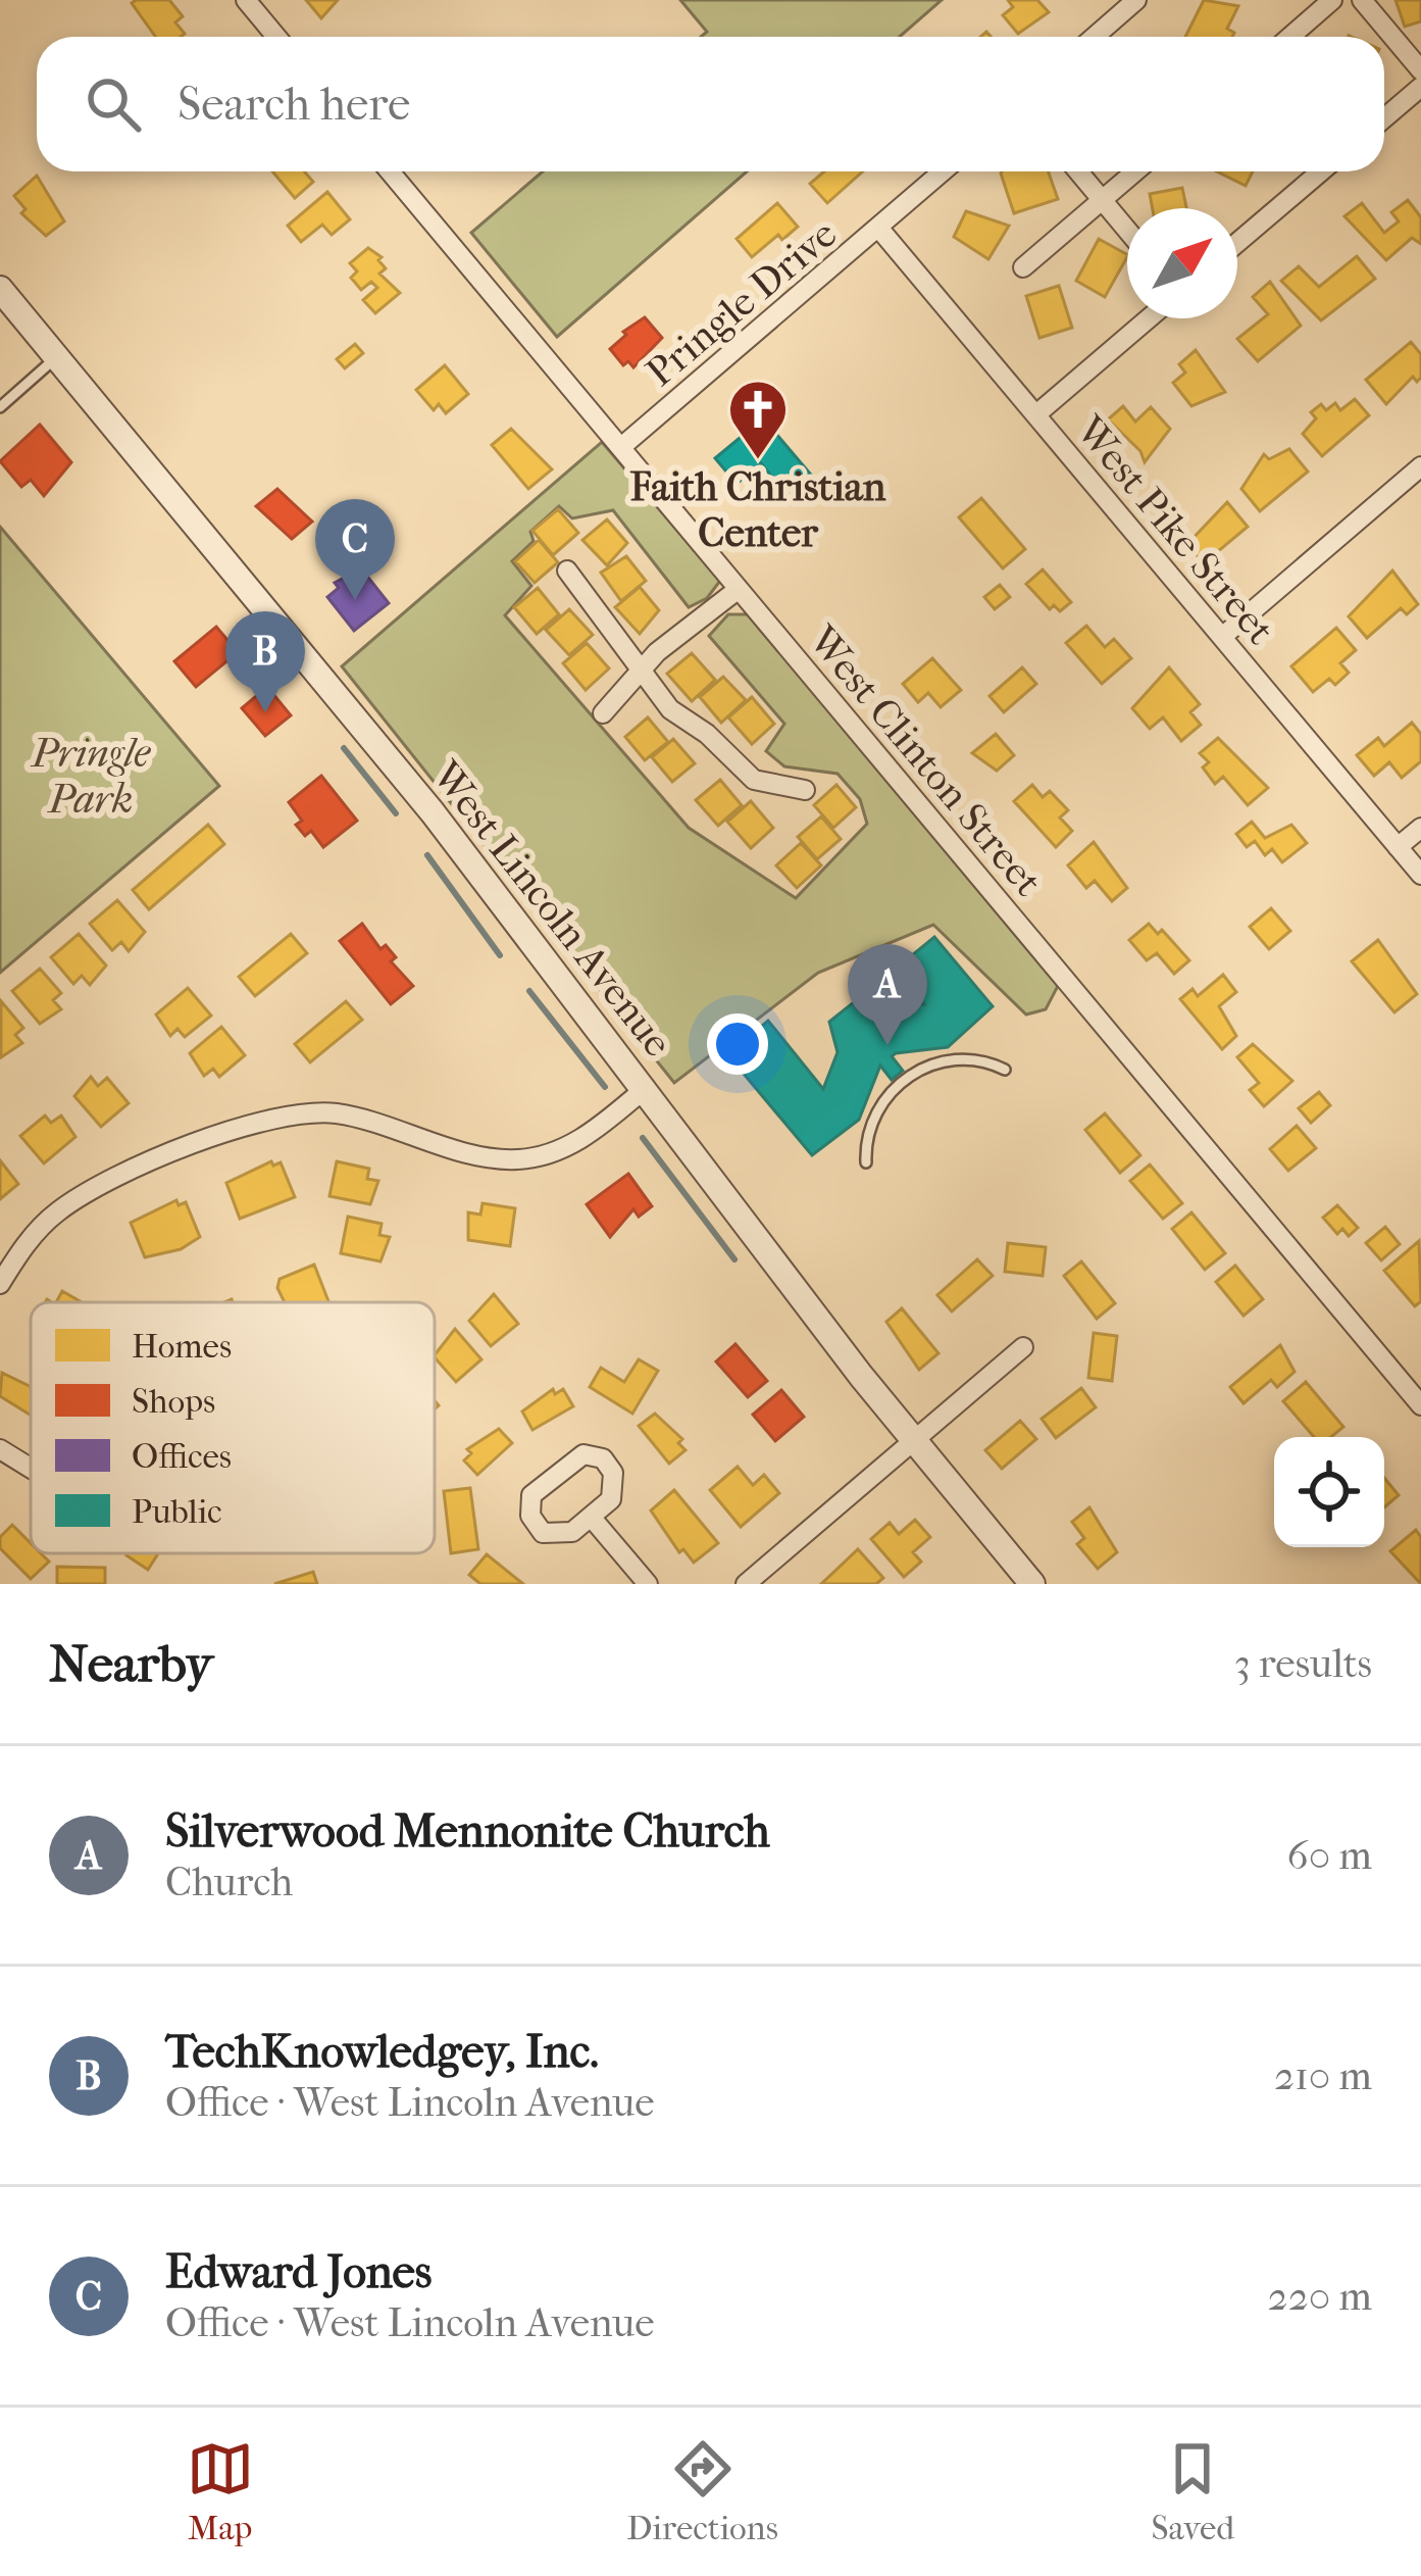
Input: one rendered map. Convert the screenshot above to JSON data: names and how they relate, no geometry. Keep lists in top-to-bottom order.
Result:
{
  "streets": {
    "street": [
      "Pringle Drive",
      "West Pike Street",
      "West Clinton Street",
      "West Lincoln Avenue"
    ]
  },
  "crossings": [
    ["Pringle Drive", "West Pike Street"],
    ["Pringle Drive", "West Clinton Street"]
  ],
  "parks": ["Pringle Park"],
  "places": {
    "church": ["Faith Christian Center"]
  },
  "legend": [
    "Homes",
    "Shops",
    "Offices",
    "Public"
  ],
  "north": "top right",
  "page": {
    "search": "Search here",
    "pins": ["C", "B", "A"],
    "heading": ["Nearby", "3 results"],
    "list": [
      {
        "mark": "A",
        "name": "Silverwood Mennonite Church",
        "note": "Church",
        "value": "60 m"
      },
      {
        "mark": "B",
        "name": "TechKnowledgey, Inc.",
        "note": "Office · West Lincoln Avenue",
        "value": "210 m"
      },
      {
        "mark": "C",
        "name": "Edward Jones",
        "note": "Office · West Lincoln Avenue",
        "value": "220 m"
      }
    ],
    "nav": ["Map", "Directions", "Saved"]
  }
}
